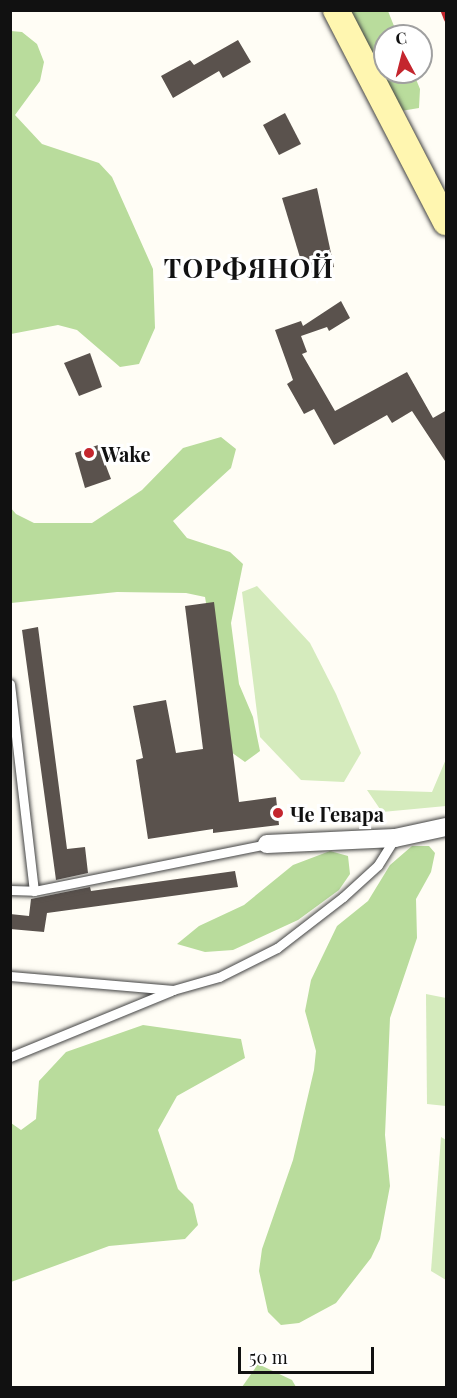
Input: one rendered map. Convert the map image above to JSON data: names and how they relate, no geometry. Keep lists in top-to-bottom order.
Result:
{
  "districts": ["ТОРФЯНОЙ"],
  "places": ["Wake", "Че Гевара"],
  "scale_bar": "50 m",
  "north": "top"
}
